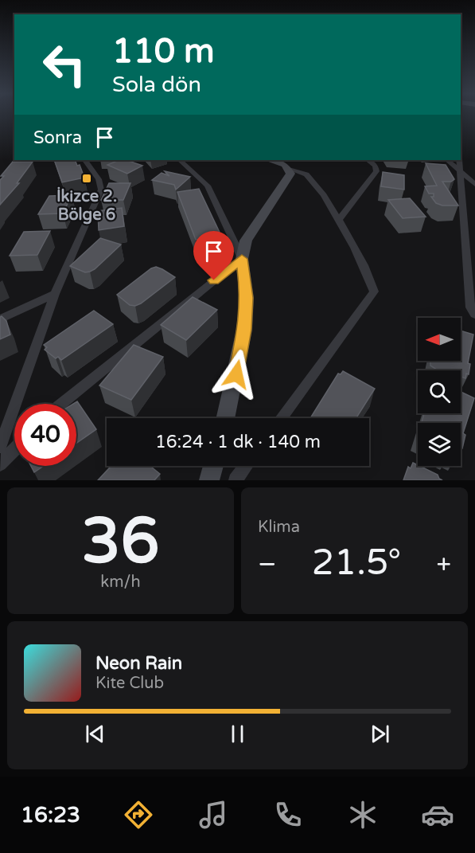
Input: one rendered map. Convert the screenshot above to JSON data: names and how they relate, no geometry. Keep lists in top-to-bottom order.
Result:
{
  "places": {
    "transit": ["İkizce 2. Bölge 6"]
  },
  "north": "left",
  "page": {
    "turn": ["110 m", "Sola dön"],
    "then": "Sonra",
    "limit": "40",
    "trip": "16:24 · 1 dk · 140 m",
    "tile": [
      ["36", "km/h"],
      "Klima"
    ],
    "heat": ["−", "21.5°", "+"],
    "song": ["Neon Rain", "Kite Club"],
    "tabs": "16:23"
  }
}
